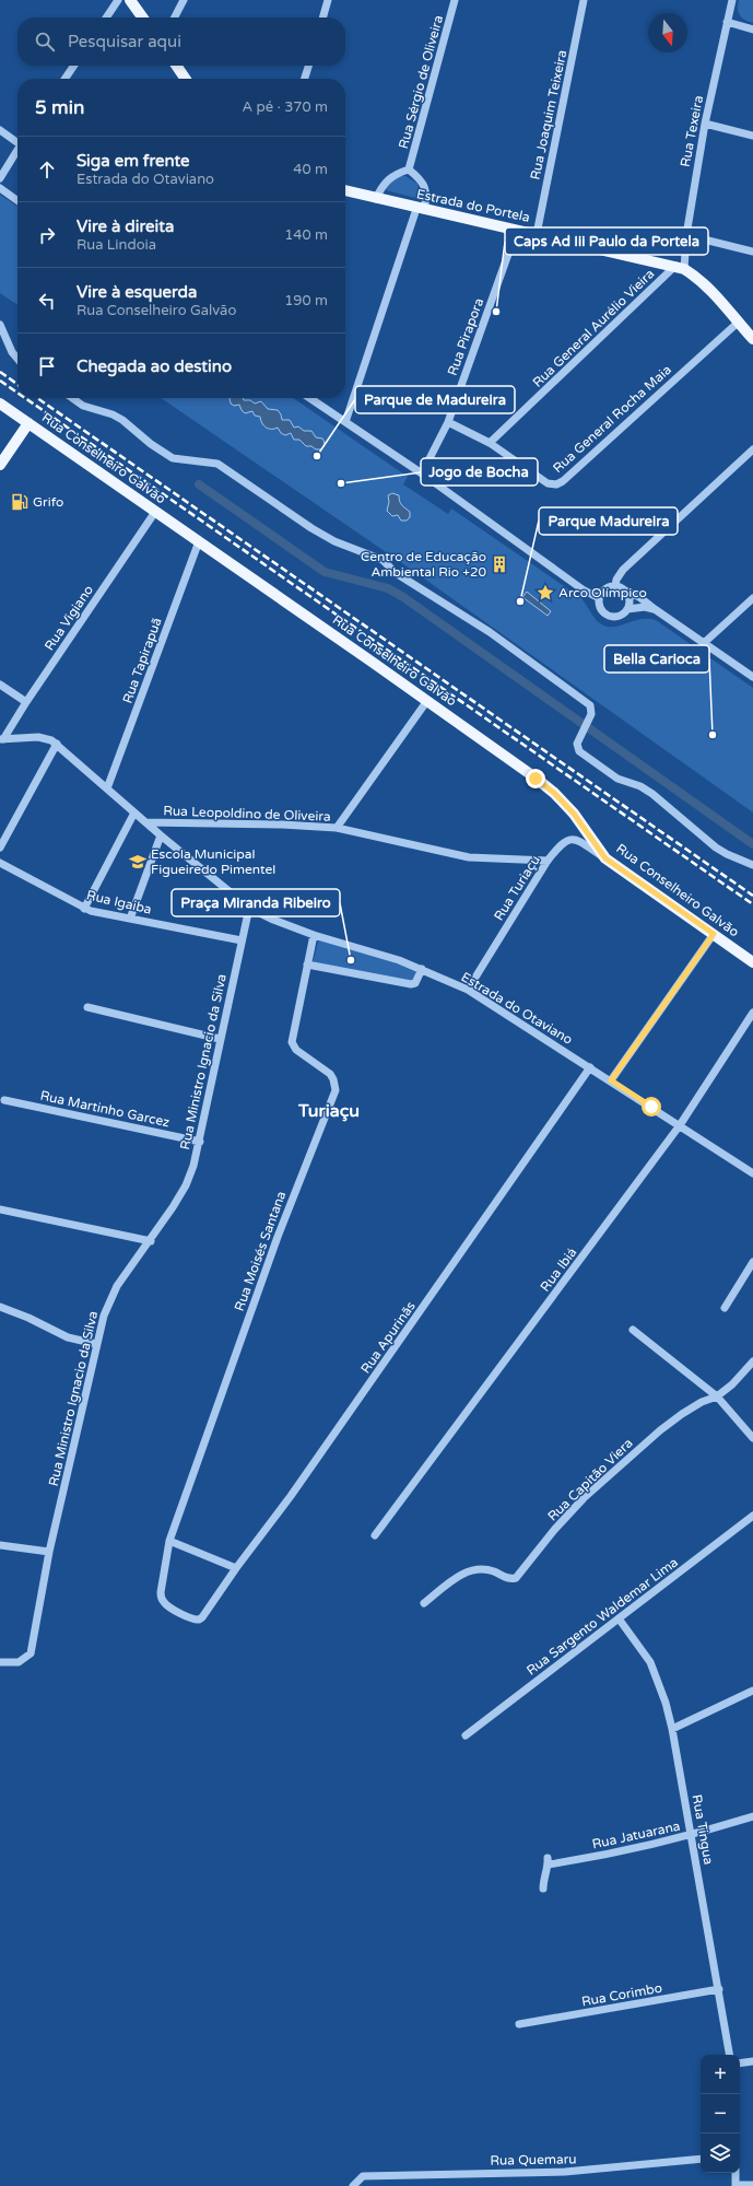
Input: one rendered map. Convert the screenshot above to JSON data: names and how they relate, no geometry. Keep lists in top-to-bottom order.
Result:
{
  "streets": {
    "main road": ["Estrada do Portela", "Rua Conselheiro Galvão"],
    "street": [
      "Rua Sérgio de Oliveira",
      "Rua Joaquim Teixeira",
      "Rua Texeira",
      "Rua General Aurélio Vieira",
      "Rua Pirapora",
      "Rua General Rocha Maia",
      "Rua Vigiano",
      "Rua Tapirapuã",
      "Rua Leopoldino de Oliveira",
      "Rua Turiaçu",
      "Rua Igaiba",
      "Estrada do Otaviano",
      "Rua Ministro Ignacio da Silva",
      "Rua Martinho Garcez",
      "Rua Moisés Santana",
      "Rua Ibiá",
      "Rua Apurinãs",
      "Rua Capitão Viera",
      "Rua Sargento Waldemar Lima",
      "Rua Tingua",
      "Rua Jatuarana",
      "Rua Corimbo",
      "Rua Quemaru"
    ]
  },
  "crossings": [
    ["Rua Sérgio de Oliveira", "Estrada do Portela"],
    ["Rua Joaquim Teixeira", "Estrada do Portela"],
    ["Rua Texeira", "Estrada do Portela"],
    ["Rua Texeira", "Rua General Aurélio Vieira"],
    ["Estrada do Portela", "Rua General Aurélio Vieira"],
    ["Estrada do Portela", "Rua Pirapora"],
    ["Estrada do Portela", "Rua General Rocha Maia"],
    ["Rua General Aurélio Vieira", "Rua General Rocha Maia"],
    ["Rua Pirapora", "Rua General Rocha Maia"],
    ["Rua Conselheiro Galvão", "Rua Vigiano"],
    ["Rua Conselheiro Galvão", "Rua Tapirapuã"],
    ["Rua Conselheiro Galvão", "Rua Turiaçu"],
    ["Rua Vigiano", "Rua Leopoldino de Oliveira"],
    ["Rua Tapirapuã", "Rua Leopoldino de Oliveira"],
    ["Rua Leopoldino de Oliveira", "Rua Turiaçu"],
    ["Rua Leopoldino de Oliveira", "Estrada do Otaviano"],
    ["Rua Turiaçu", "Estrada do Otaviano"],
    ["Rua Igaiba", "Rua Ministro Ignacio da Silva"],
    ["Estrada do Otaviano", "Rua Ministro Ignacio da Silva"],
    ["Estrada do Otaviano", "Rua Moisés Santana"],
    ["Estrada do Otaviano", "Rua Ibiá"],
    ["Estrada do Otaviano", "Rua Apurinãs"],
    ["Rua Ministro Ignacio da Silva", "Rua Martinho Garcez"],
    ["Rua Moisés Santana", "Rua Apurinãs"],
    ["Rua Sargento Waldemar Lima", "Rua Tingua"],
    ["Rua Tingua", "Rua Jatuarana"],
    ["Rua Tingua", "Rua Corimbo"]
  ],
  "districts": ["Turiaçu"],
  "places": {
    "other": [
      "Caps Ad Iii Paulo da Portela",
      "Parque de Madureira",
      "Jogo de Bocha",
      "Parque Madureira",
      "Bella Carioca",
      "Praça Miranda Ribeiro"
    ],
    "fuel station": ["Grifo"],
    "building": ["Centro de Educação Ambiental Rio +20"],
    "place": ["Arco Olímpico"],
    "school or university": ["Escola Municipal Figueiredo Pimentel"]
  },
  "north": "bottom",
  "page": {
    "search": "Pesquisar aqui",
    "heading": ["5 min", "A pé · 370 m"],
    "list": [
      ["Siga em frente", "Estrada do Otaviano", "40 m"],
      ["Vire à direita", "Rua Lindoia", "140 m"],
      ["Vire à esquerda", "Rua Conselheiro Galvão", "190 m"],
      "Chegada ao destino"
    ],
    "map_buttons": ["+", "−"]
  }
}
